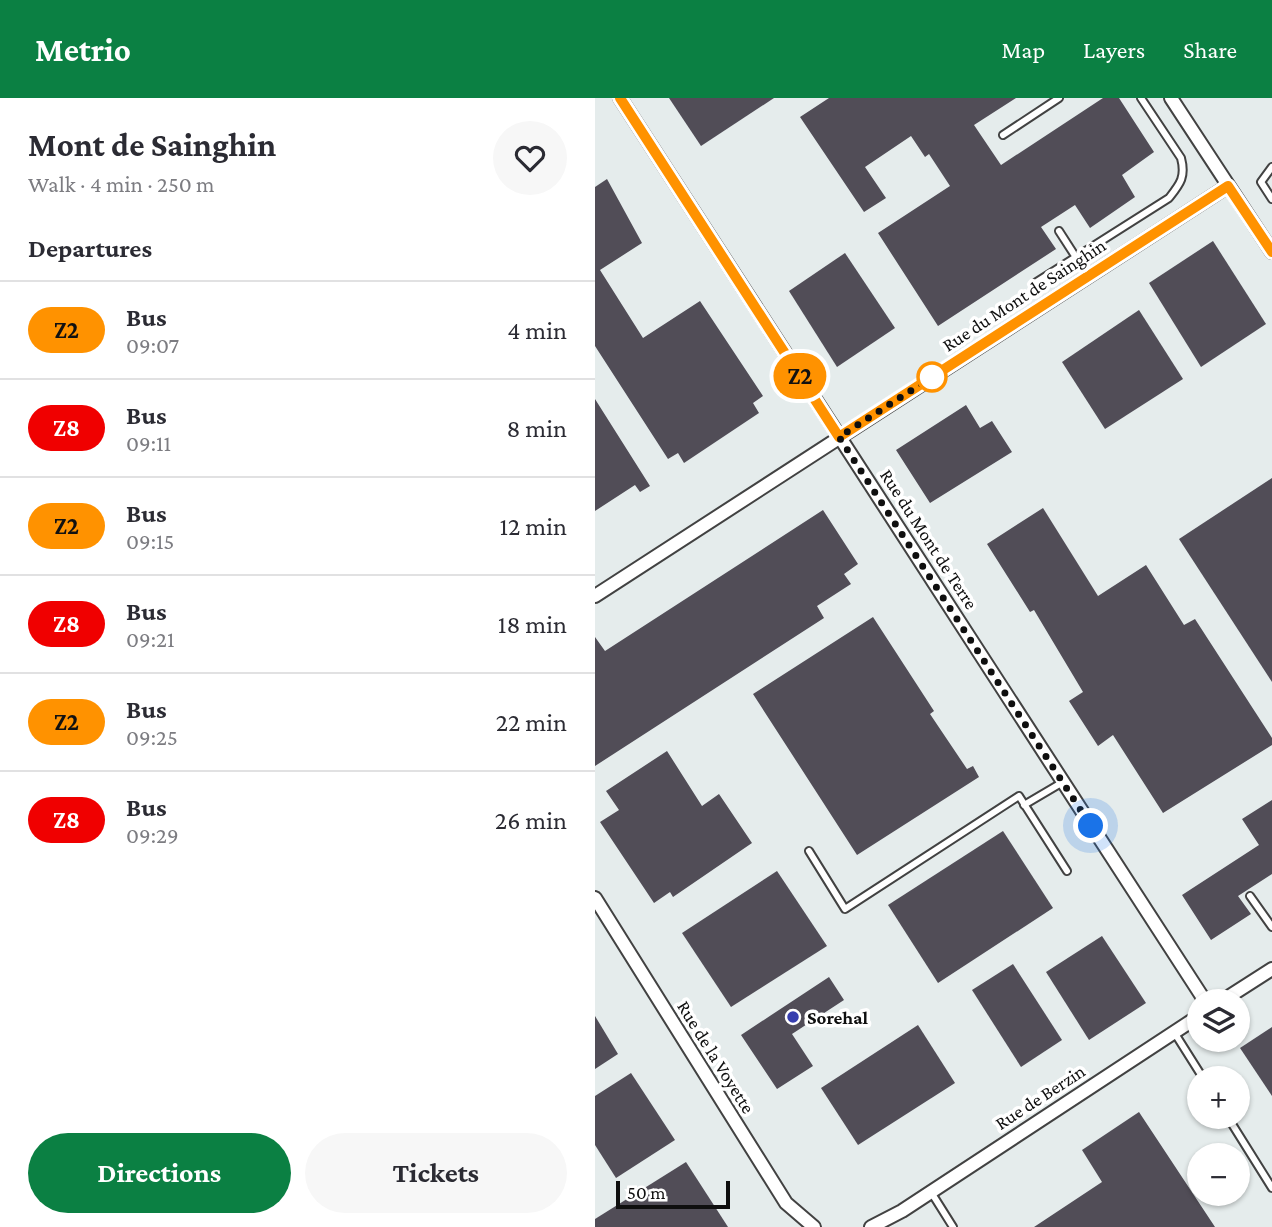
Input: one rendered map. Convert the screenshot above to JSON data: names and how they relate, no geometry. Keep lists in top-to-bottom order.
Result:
{
  "streets": {
    "street": [
      "Rue du Mont de Sainghin",
      "Rue du Mont de Terre",
      "Rue de la Voyette",
      "Rue de Berzin"
    ]
  },
  "crossings": [
    ["Rue du Mont de Sainghin", "Rue du Mont de Terre"]
  ],
  "places": ["Sorehal"],
  "lines": ["bus line Z2"],
  "scale_bar": "50 m",
  "page": {
    "header": "Metrio",
    "nav": ["Map", "Layers", "Share"],
    "heading": [
      ["Mont de Sainghin", "Walk · 4 min · 250 m"],
      "Departures"
    ],
    "on_map": "Z2",
    "list": [
      {
        "mark": "Z2",
        "name": "Bus",
        "note": "09:07",
        "value": "4 min"
      },
      {
        "mark": "Z8",
        "name": "Bus",
        "note": "09:11",
        "value": "8 min"
      },
      {
        "mark": "Z2",
        "name": "Bus",
        "note": "09:15",
        "value": "12 min"
      },
      {
        "mark": "Z8",
        "name": "Bus",
        "note": "09:21",
        "value": "18 min"
      },
      {
        "mark": "Z2",
        "name": "Bus",
        "note": "09:25",
        "value": "22 min"
      },
      {
        "mark": "Z8",
        "name": "Bus",
        "note": "09:29",
        "value": "26 min"
      }
    ],
    "map_buttons": ["+", "−"],
    "buttons": ["Directions", "Tickets"],
    "scale": "50 m"
  }
}
